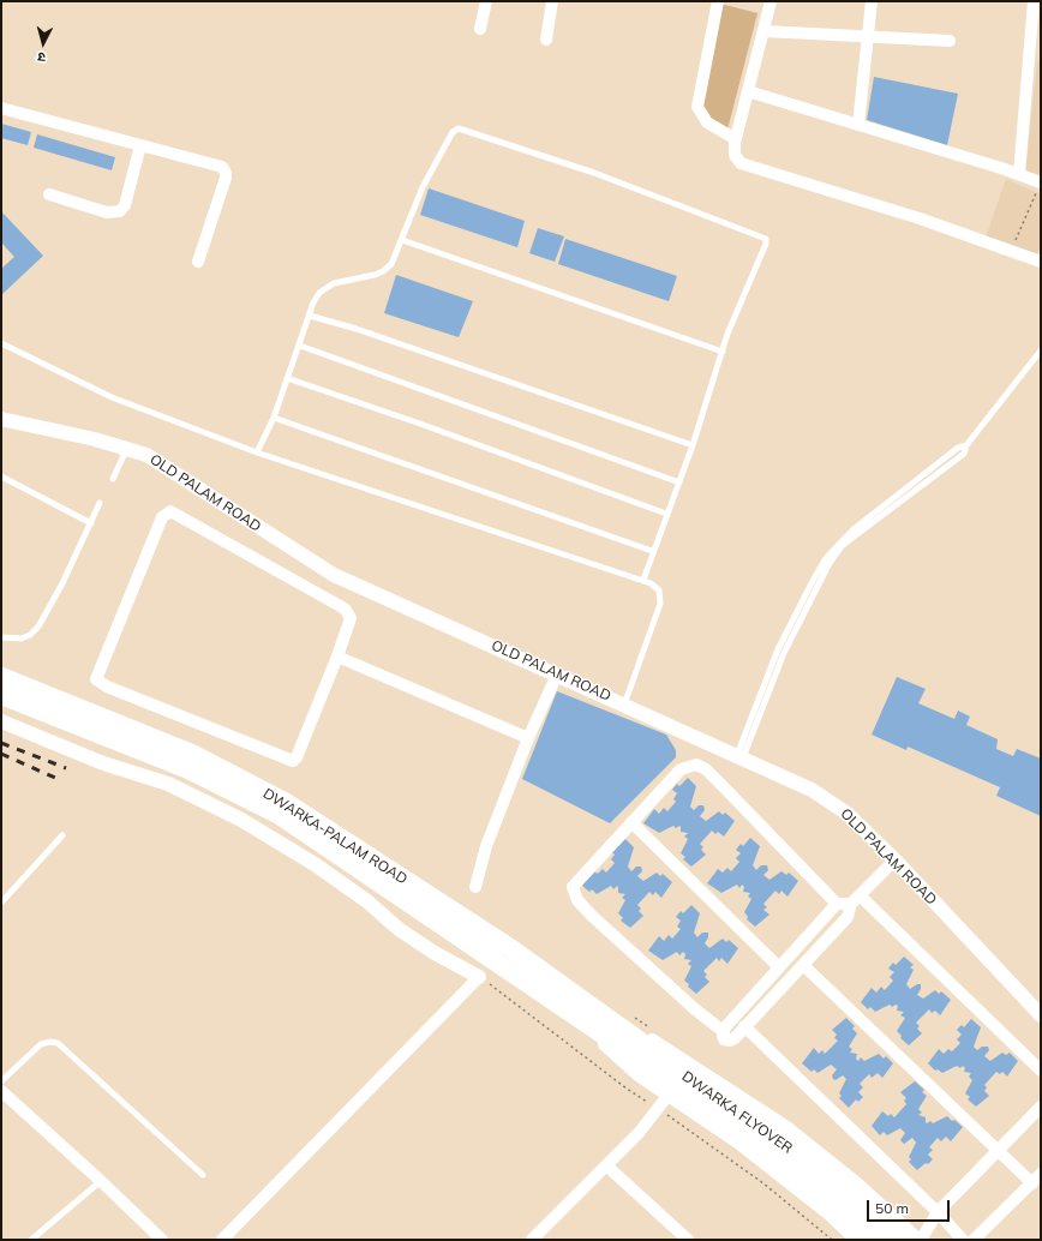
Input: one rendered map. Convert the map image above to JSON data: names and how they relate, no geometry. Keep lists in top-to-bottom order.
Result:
{
  "streets": {
    "main road": ["DWARKA-PALAM ROAD", "DWARKA FLYOVER"],
    "street": ["OLD PALAM ROAD"]
  },
  "crossings": [
    ["DWARKA-PALAM ROAD", "DWARKA FLYOVER"]
  ],
  "scale_bar": "50 m",
  "north": "bottom"
}
